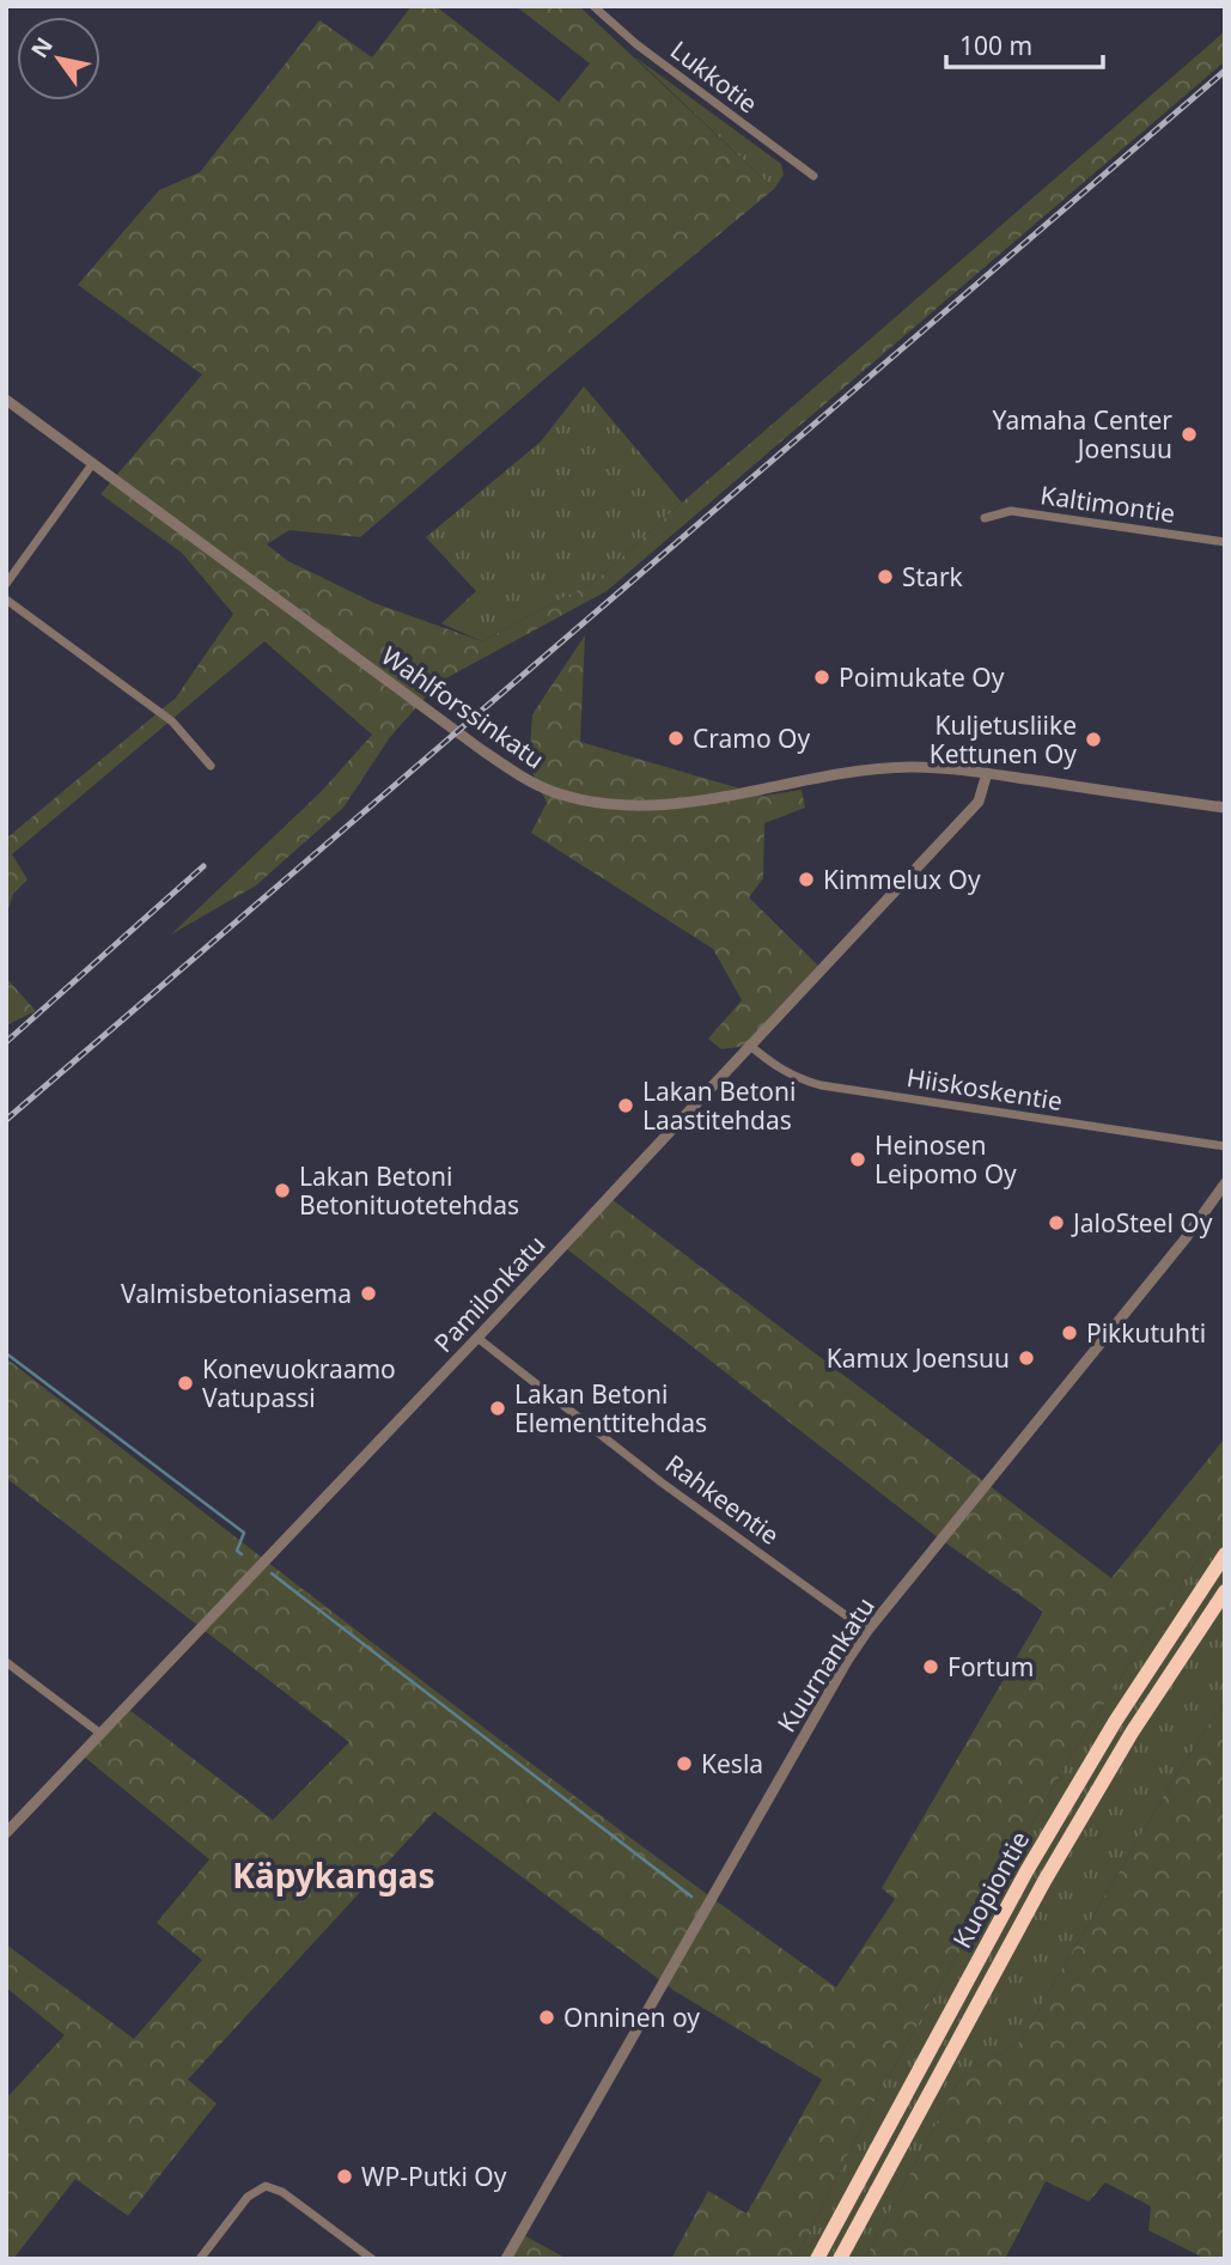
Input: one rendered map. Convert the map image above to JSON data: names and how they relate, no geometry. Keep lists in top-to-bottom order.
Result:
{
  "streets": {
    "highway": ["Kuopiontie"],
    "street": [
      "Lukkotie",
      "Kaltimontie",
      "Wahlforssinkatu",
      "Hiiskoskentie",
      "Pamilonkatu",
      "Rahkeentie",
      "Kuurnankatu"
    ]
  },
  "crossings": [
    ["Wahlforssinkatu", "Pamilonkatu"],
    ["Hiiskoskentie", "Pamilonkatu"],
    ["Pamilonkatu", "Rahkeentie"],
    ["Rahkeentie", "Kuurnankatu"]
  ],
  "districts": ["Käpykangas"],
  "places": [
    "Yamaha Center Joensuu",
    "Stark",
    "Poimukate Oy",
    "Cramo Oy",
    "Kuljetusliike Kettunen Oy",
    "Kimmelux Oy",
    "Lakan Betoni Laastitehdas",
    "Heinosen Leipomo Oy",
    "Lakan Betoni Betonituotetehdas",
    "JaloSteel Oy",
    "Valmisbetoniasema",
    "Pikkutuhti",
    "Kamux Joensuu",
    "Konevuokraamo Vatupassi",
    "Lakan Betoni Elementtitehdas",
    "Fortum",
    "Kesla",
    "Onninen oy",
    "WP-Putki Oy"
  ],
  "scale_bar": "100 m",
  "north": "top left"
}
